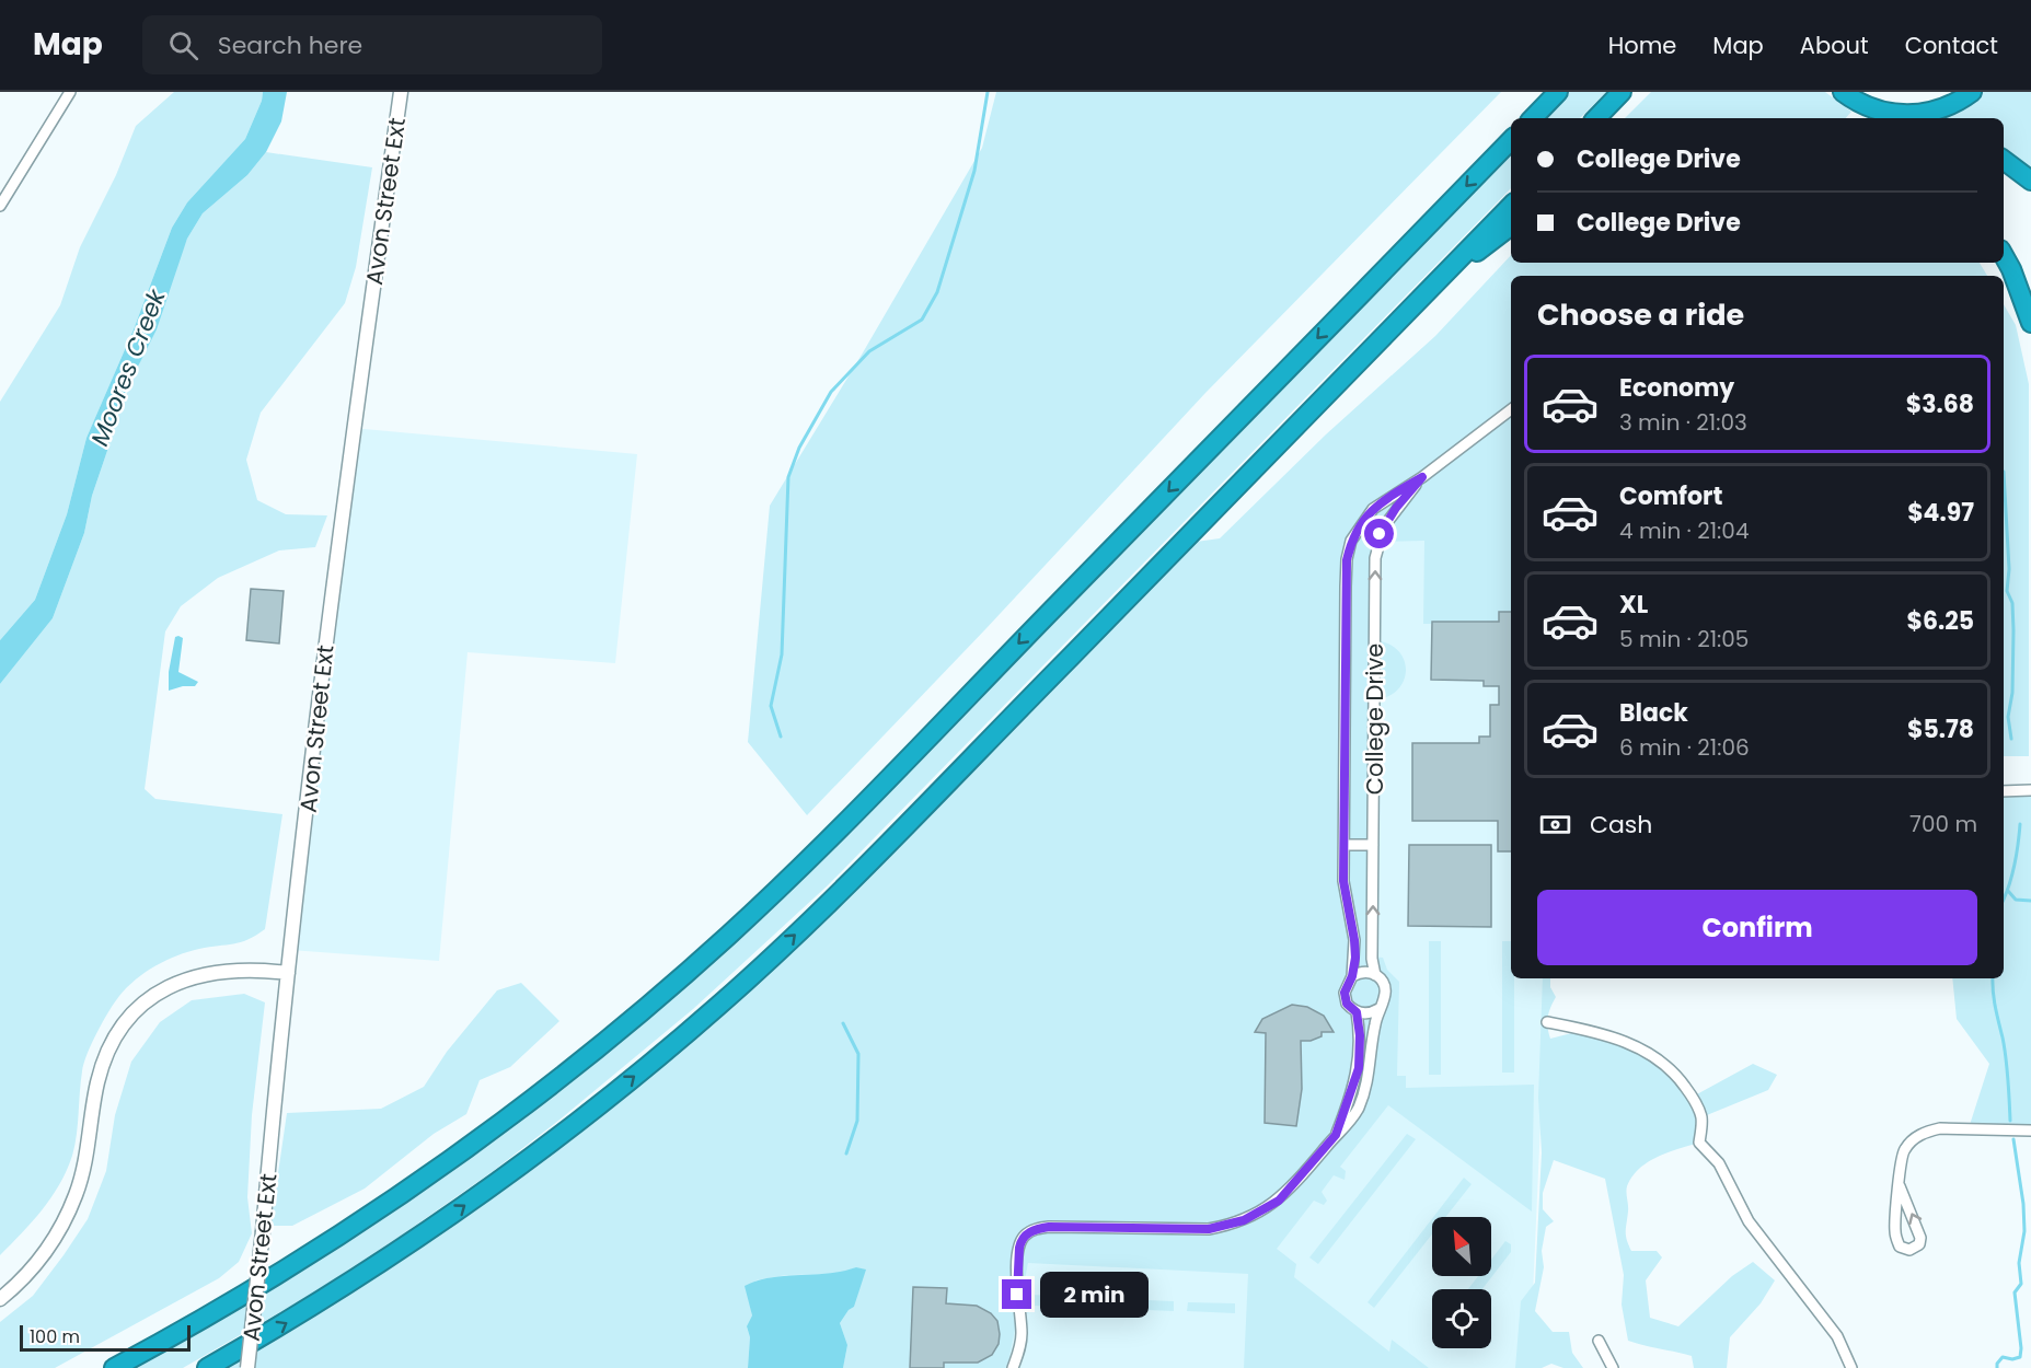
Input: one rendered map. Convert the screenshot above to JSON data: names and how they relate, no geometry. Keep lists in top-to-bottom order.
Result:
{
  "streets": {
    "main road": ["Avon Street Ext"],
    "street": ["College Drive"]
  },
  "water": ["Moores Creek"],
  "scale_bar": "100 m",
  "north": "top left",
  "page": {
    "header": "Map",
    "search": "Search here",
    "nav": [
      "Home",
      "Map",
      "About",
      "Contact"
    ],
    "banner": ["College Drive", "College Drive"],
    "heading": "Choose a ride",
    "list": [
      {
        "name": "Economy",
        "note": "3 min · 21:03",
        "value": "$3.68"
      },
      {
        "name": "Comfort",
        "note": "4 min · 21:04",
        "value": "$4.97"
      },
      {
        "name": "XL",
        "note": "5 min · 21:05",
        "value": "$6.25"
      },
      {
        "name": "Black",
        "note": "6 min · 21:06",
        "value": "$5.78"
      }
    ],
    "pay": ["Cash", "700 m"],
    "buttons": "Confirm",
    "bubble": "2 min",
    "scale": "100 m"
  }
}
